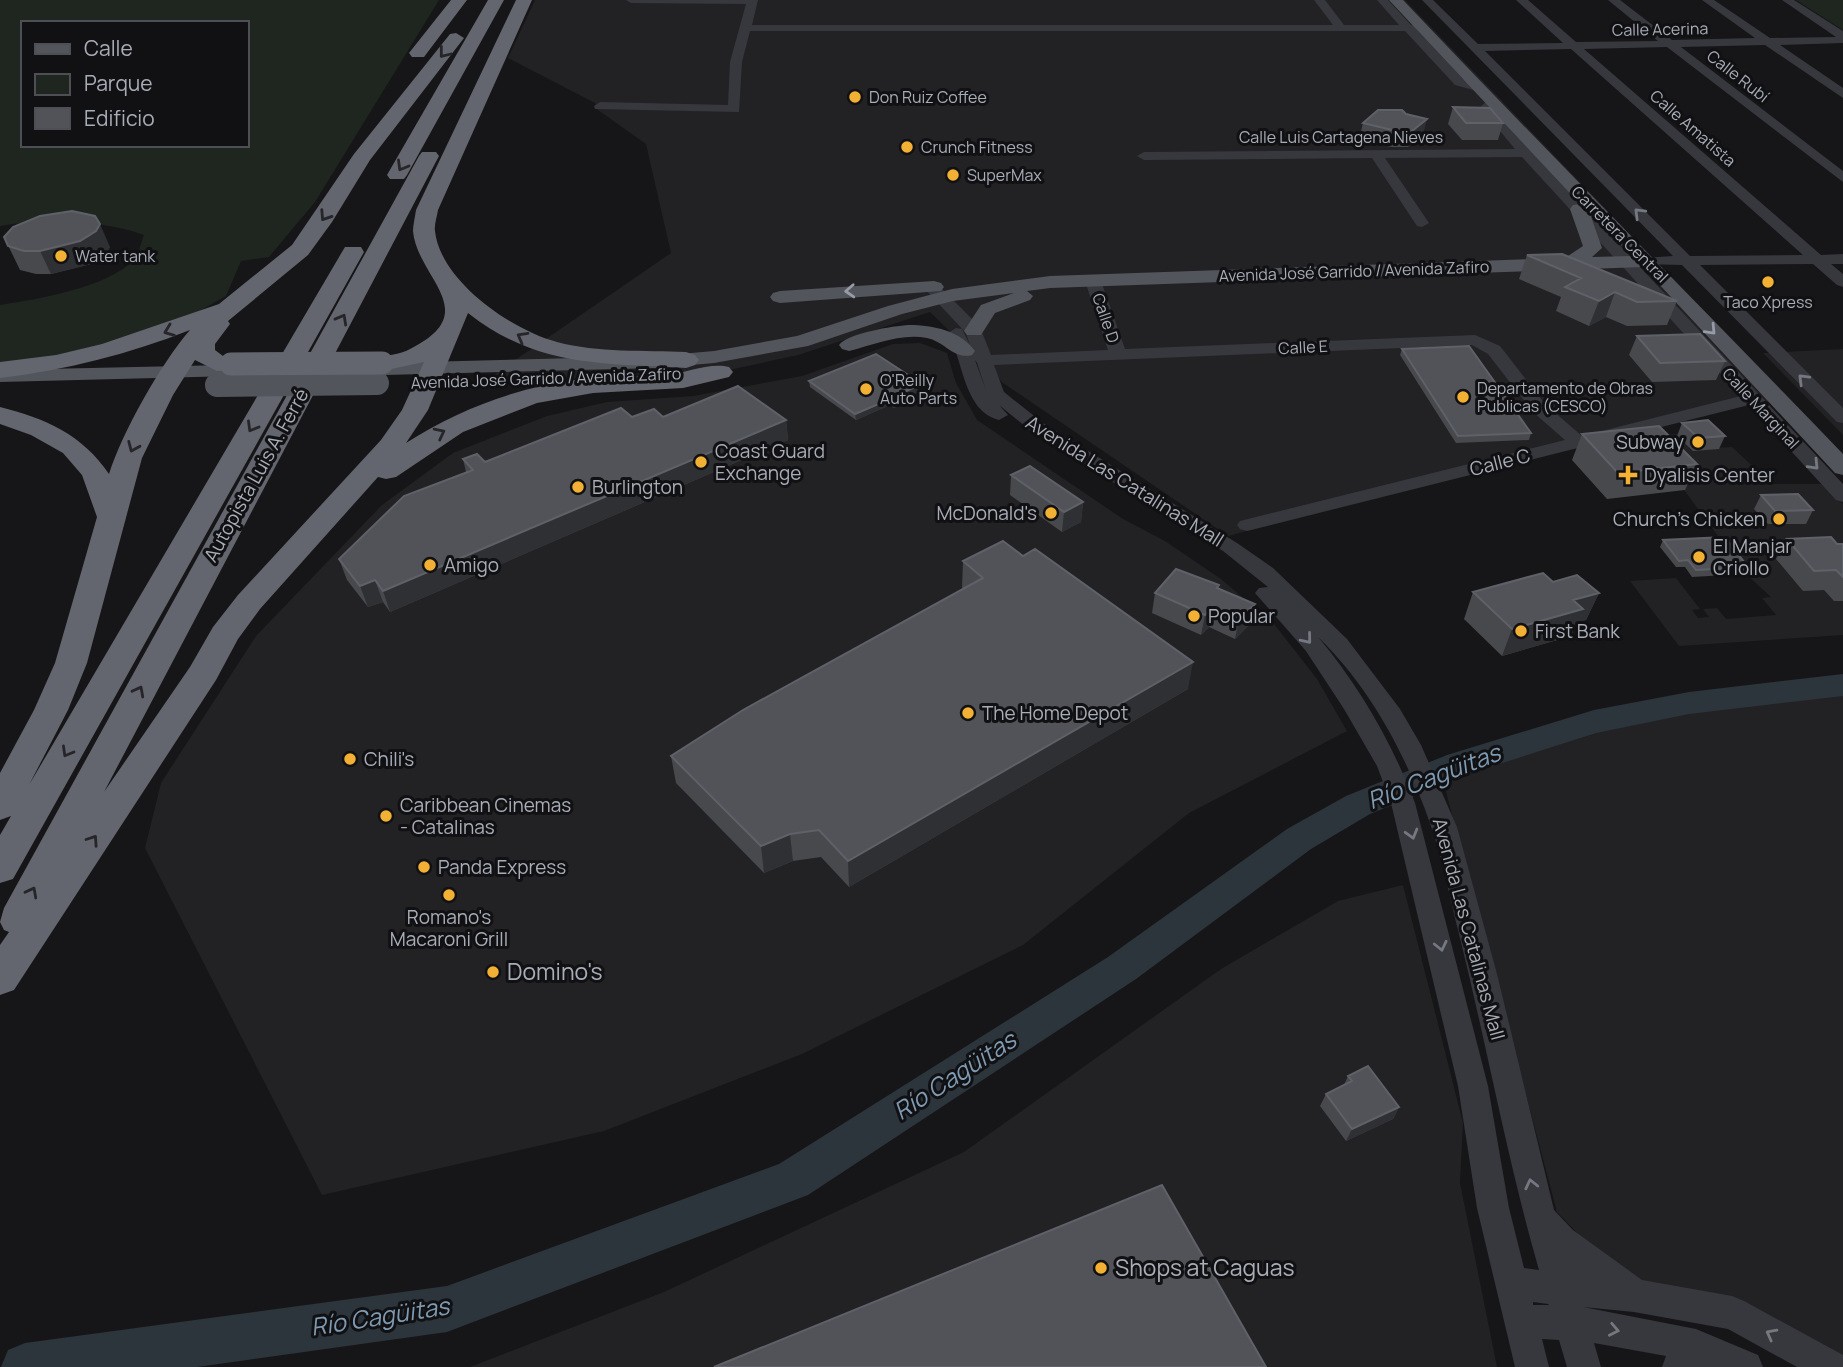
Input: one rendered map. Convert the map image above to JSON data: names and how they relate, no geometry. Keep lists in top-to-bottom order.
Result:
{
  "streets": {
    "highway": ["Autopista Luis A. Ferré"],
    "main road": ["Carretera Central", "Avenida José Garrido / Avenida Zafiro"],
    "street": [
      "Calle Acerina",
      "Calle Rubí",
      "Calle Amatista",
      "Calle Luis Cartagena Nieves",
      "Calle D",
      "Calle E",
      "Calle Marginal",
      "Calle C",
      "Avenida Las Catalinas Mall"
    ]
  },
  "crossings": [
    ["Calle Acerina", "Calle Rubí"],
    ["Calle Acerina", "Calle Amatista"],
    ["Calle Acerina", "Carretera Central"],
    ["Calle Amatista", "Avenida José Garrido / Avenida Zafiro"],
    ["Calle Luis Cartagena Nieves", "Carretera Central"],
    ["Calle Luis Cartagena Nieves", "Calle Marginal"],
    ["Carretera Central", "Avenida José Garrido / Avenida Zafiro"],
    ["Carretera Central", "Calle Marginal"],
    ["Avenida José Garrido / Avenida Zafiro", "Calle D"],
    ["Avenida José Garrido / Avenida Zafiro", "Calle Marginal"],
    ["Avenida José Garrido / Avenida Zafiro", "Avenida Las Catalinas Mall"],
    ["Calle D", "Calle E"],
    ["Calle E", "Calle C"],
    ["Calle E", "Avenida Las Catalinas Mall"],
    ["Calle Marginal", "Calle C"]
  ],
  "water": ["Río Cagüitas"],
  "places": {
    "other": [
      "Don Ruiz Coffee",
      "Crunch Fitness",
      "SuperMax",
      "Water tank",
      "Taco Xpress",
      "O'Reilly Auto Parts",
      "Departamento de Obras Publicas (CESCO)",
      "Subway",
      "Coast Guard Exchange",
      "Burlington",
      "McDonald's",
      "Church's Chicken",
      "El Manjar Criollo",
      "Amigo",
      "Popular",
      "First Bank",
      "The Home Depot",
      "Chili's",
      "Caribbean Cinemas - Catalinas",
      "Panda Express",
      "Romano's Macaroni Grill",
      "Domino's",
      "Shops at Caguas"
    ],
    "health": ["Dyalisis Center"]
  },
  "legend": ["Calle", "Parque", "Edificio"]
}
